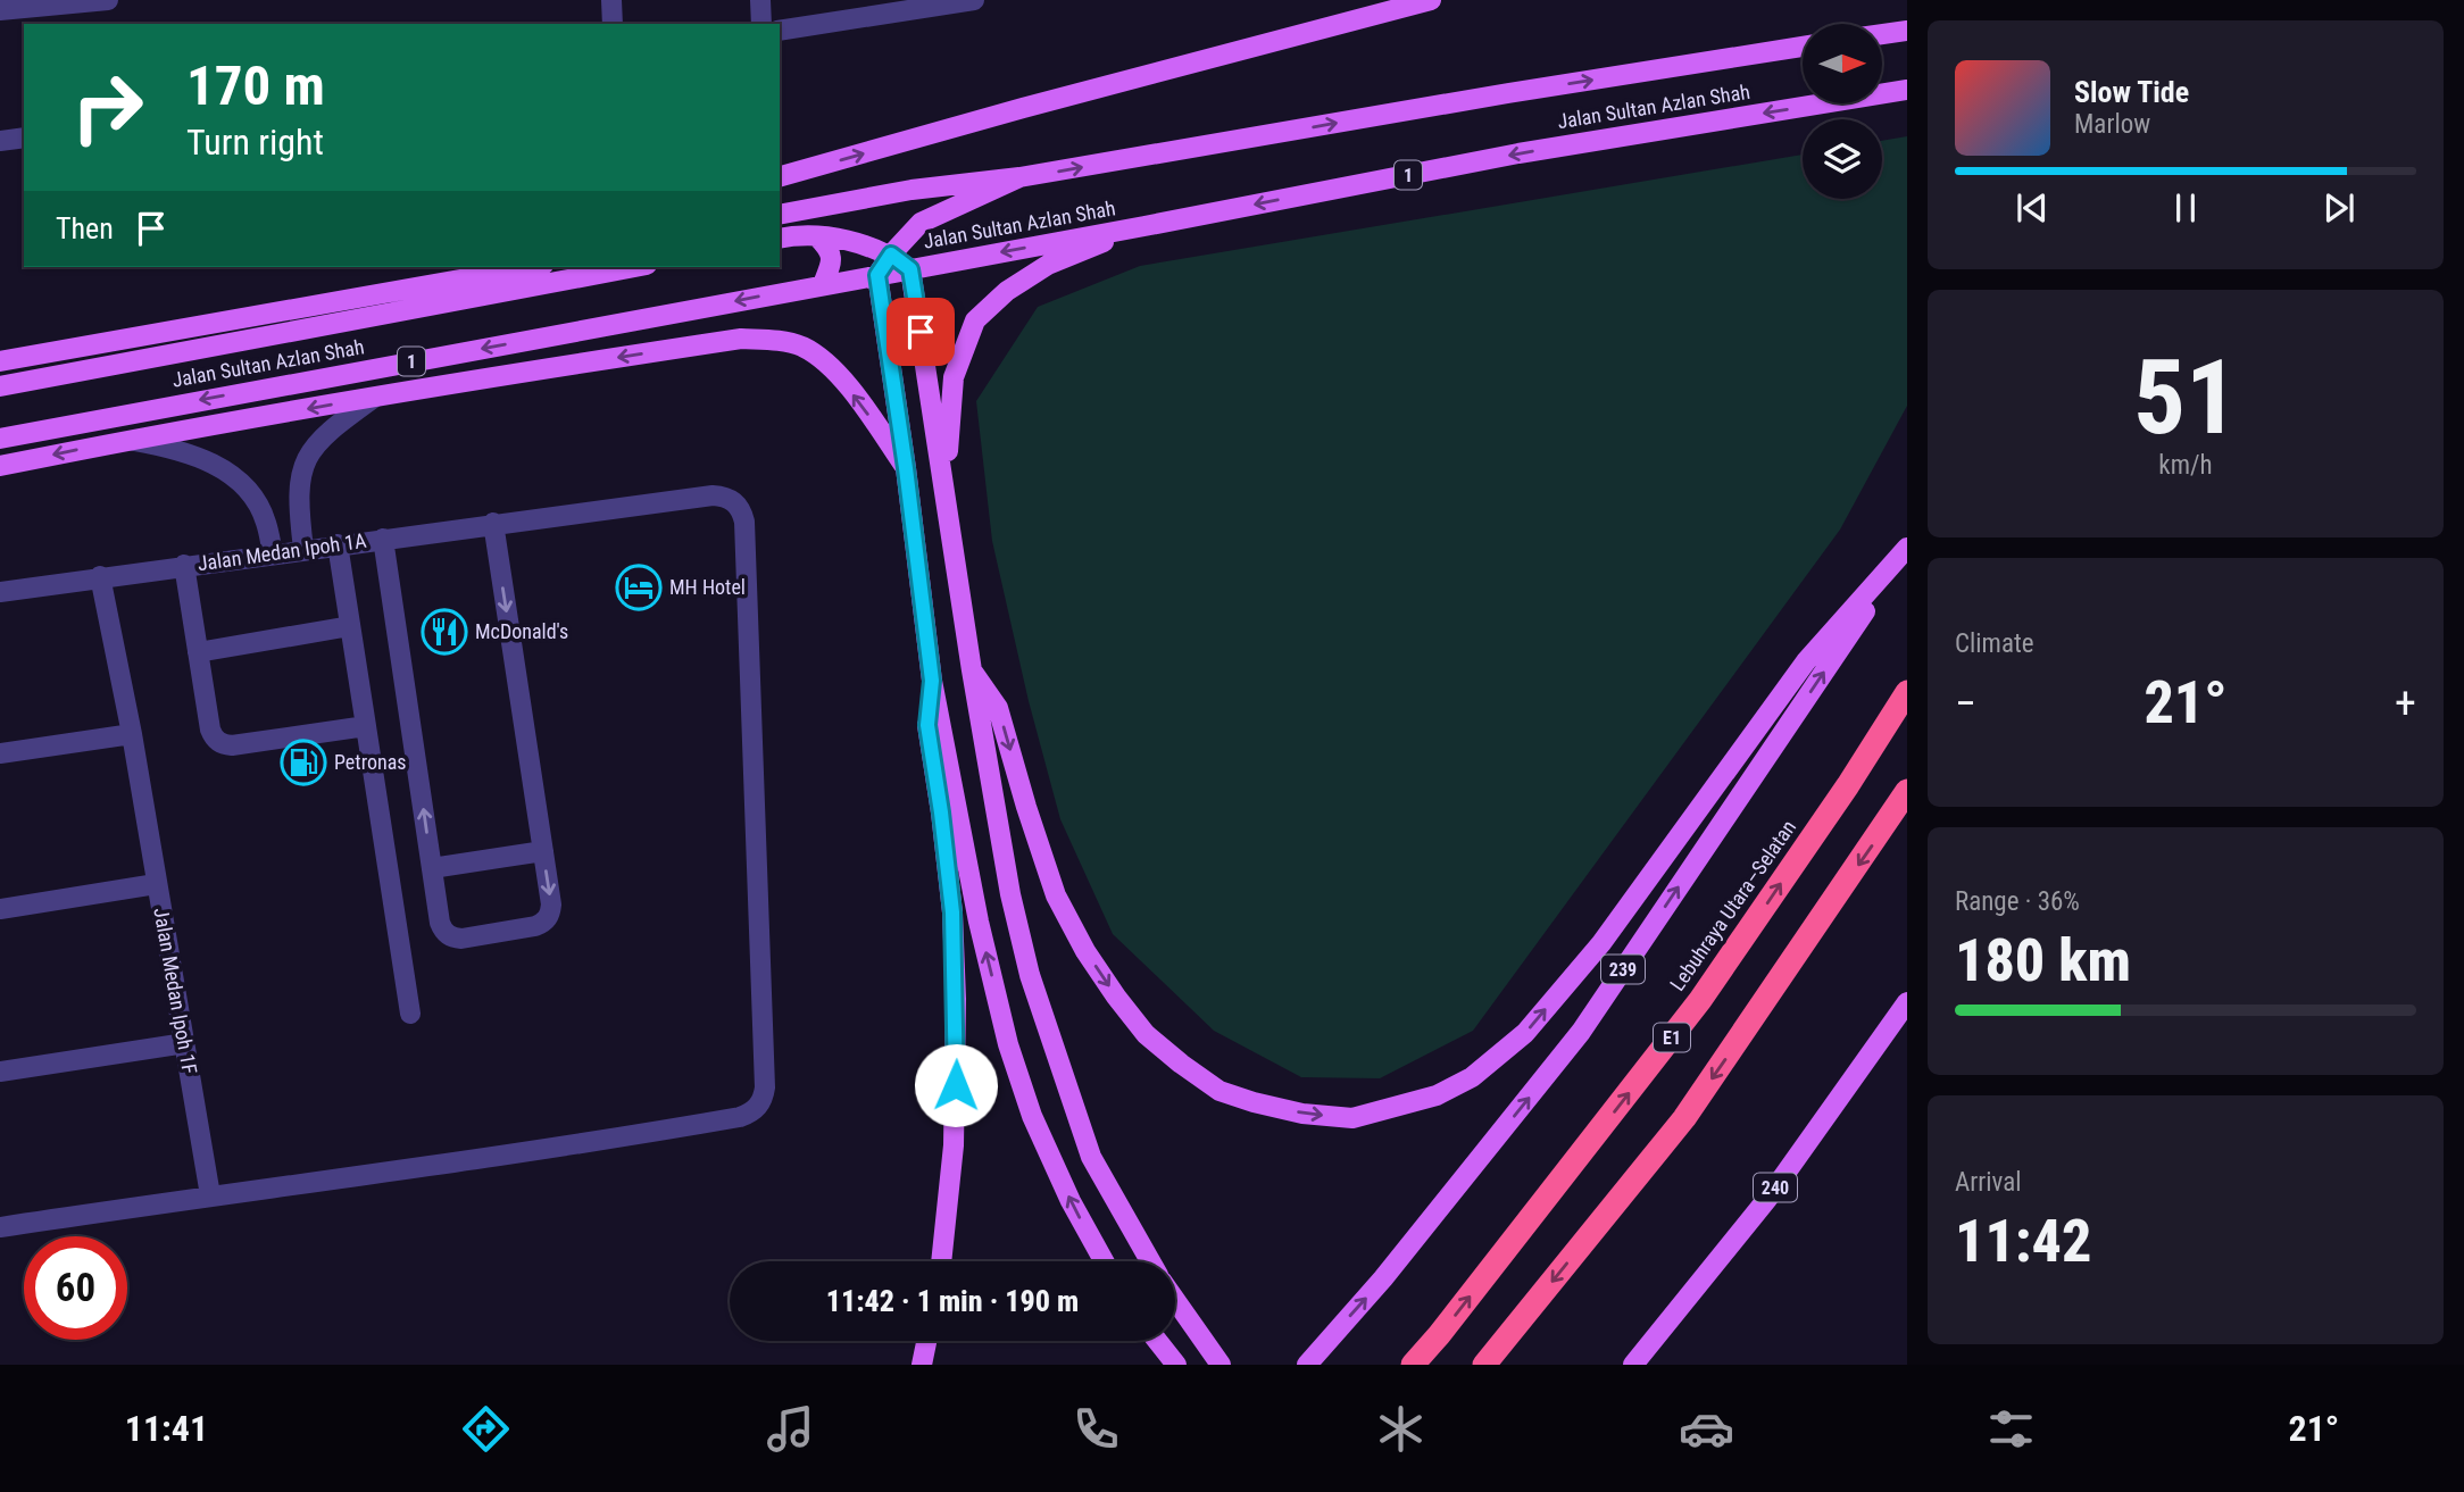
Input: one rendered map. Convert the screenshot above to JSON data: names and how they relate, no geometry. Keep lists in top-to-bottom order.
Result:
{
  "streets": {
    "highway": ["Lebuhraya Utara–Selatan", "E1"],
    "main road": [
      "Jalan Sultan Azlan Shah",
      "1",
      "239",
      "240"
    ],
    "street": ["Jalan Medan Ipoh 1A", "Jalan Medan Ipoh 1F"]
  },
  "crossings": [
    ["Jalan Medan Ipoh 1A", "Jalan Medan Ipoh 1F"]
  ],
  "places": {
    "hotel": ["MH Hotel"],
    "restaurant": ["McDonald's"],
    "fuel station": ["Petronas"]
  },
  "north": "right",
  "page": {
    "turn": ["170 m", "Turn right"],
    "song": ["Slow Tide", "Marlow"],
    "then": "Then",
    "tile": [
      ["51", "km/h"],
      "Climate",
      ["Range · 36%", "180 km"],
      ["Arrival", "11:42"]
    ],
    "heat": ["−", "21°", "+"],
    "limit": "60",
    "trip": "11:42 · 1 min · 190 m",
    "tabs": ["11:41", "21°"]
  }
}
